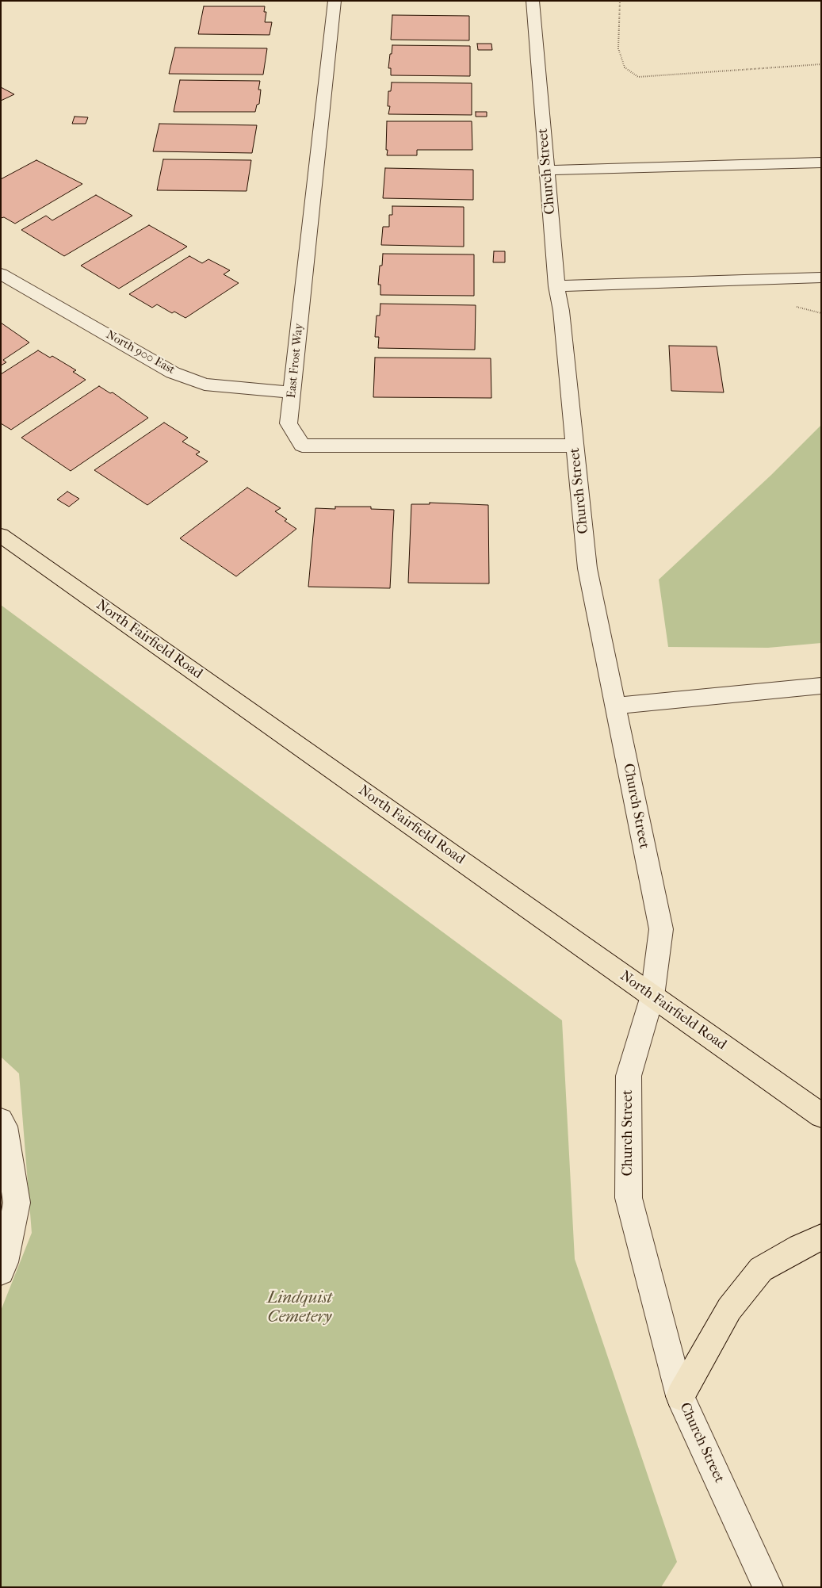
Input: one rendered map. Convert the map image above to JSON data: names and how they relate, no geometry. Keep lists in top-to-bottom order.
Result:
{
  "streets": {
    "main road": ["North Fairfield Road"],
    "street": ["Church Street", "North 900 East", "East Frost Way"]
  },
  "crossings": [
    ["Church Street", "East Frost Way"],
    ["Church Street", "North Fairfield Road"],
    ["North 900 East", "East Frost Way"]
  ],
  "parks": ["Lindquist Cemetery"]
}
